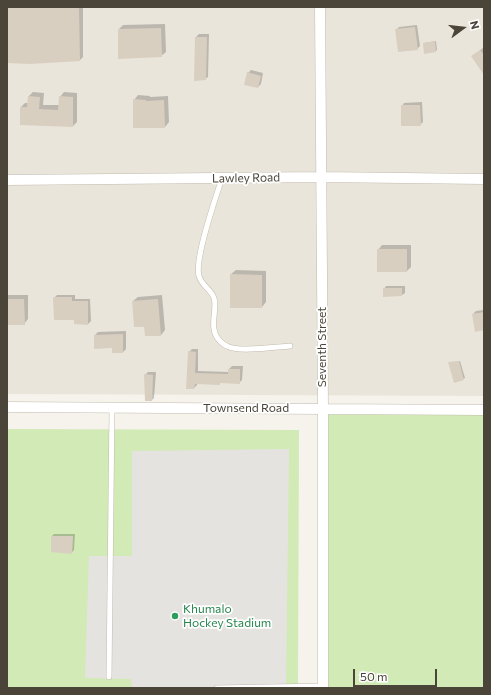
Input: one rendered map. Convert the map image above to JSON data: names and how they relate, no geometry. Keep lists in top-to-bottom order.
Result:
{
  "streets": {
    "street": ["Lawley Road", "Seventh Street", "Townsend Road"]
  },
  "crossings": [
    ["Lawley Road", "Seventh Street"],
    ["Seventh Street", "Townsend Road"]
  ],
  "places": ["Khumalo Hockey Stadium"],
  "scale_bar": "50 m",
  "north": "right"
}
